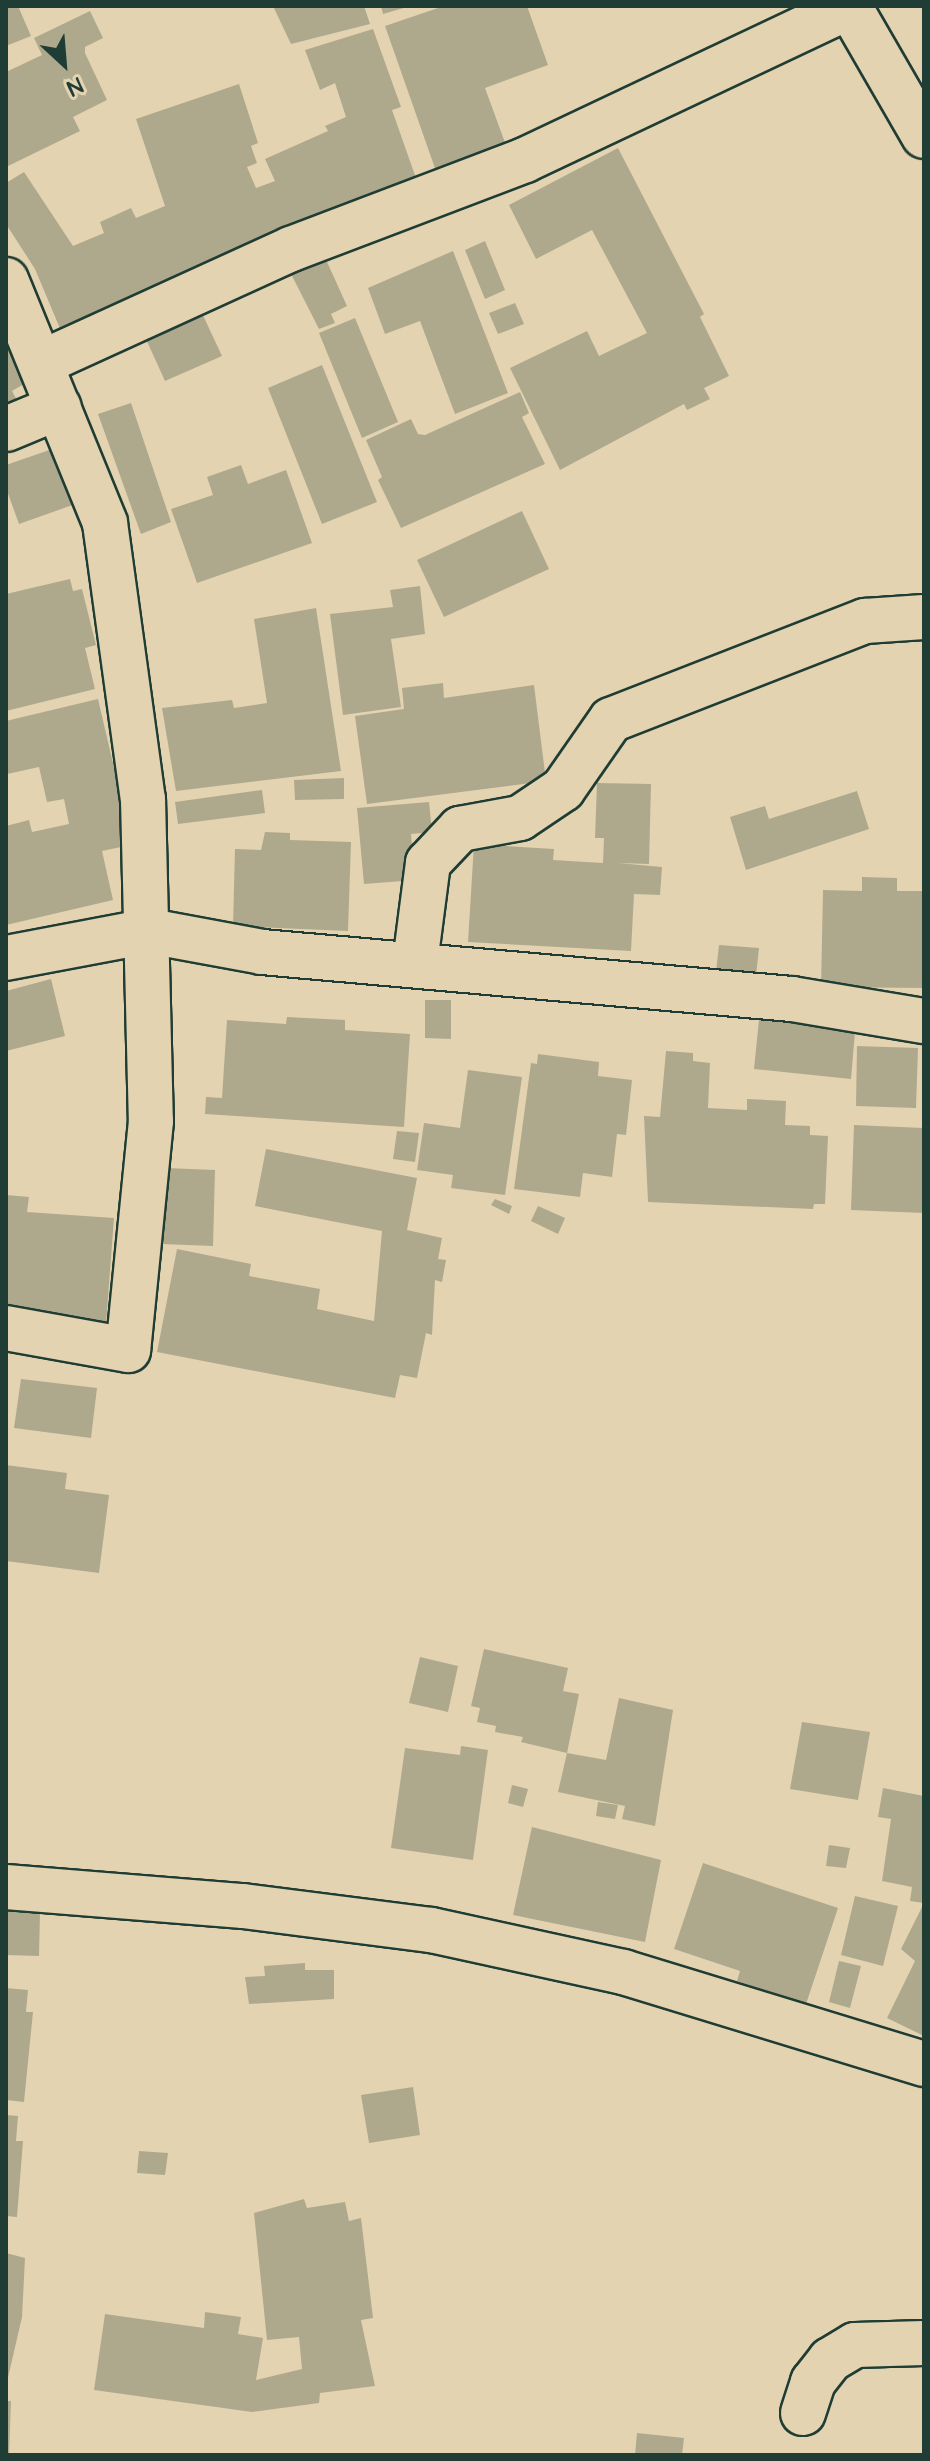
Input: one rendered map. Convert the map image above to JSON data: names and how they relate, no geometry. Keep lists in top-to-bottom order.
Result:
{
  "north": "bottom right"
}
